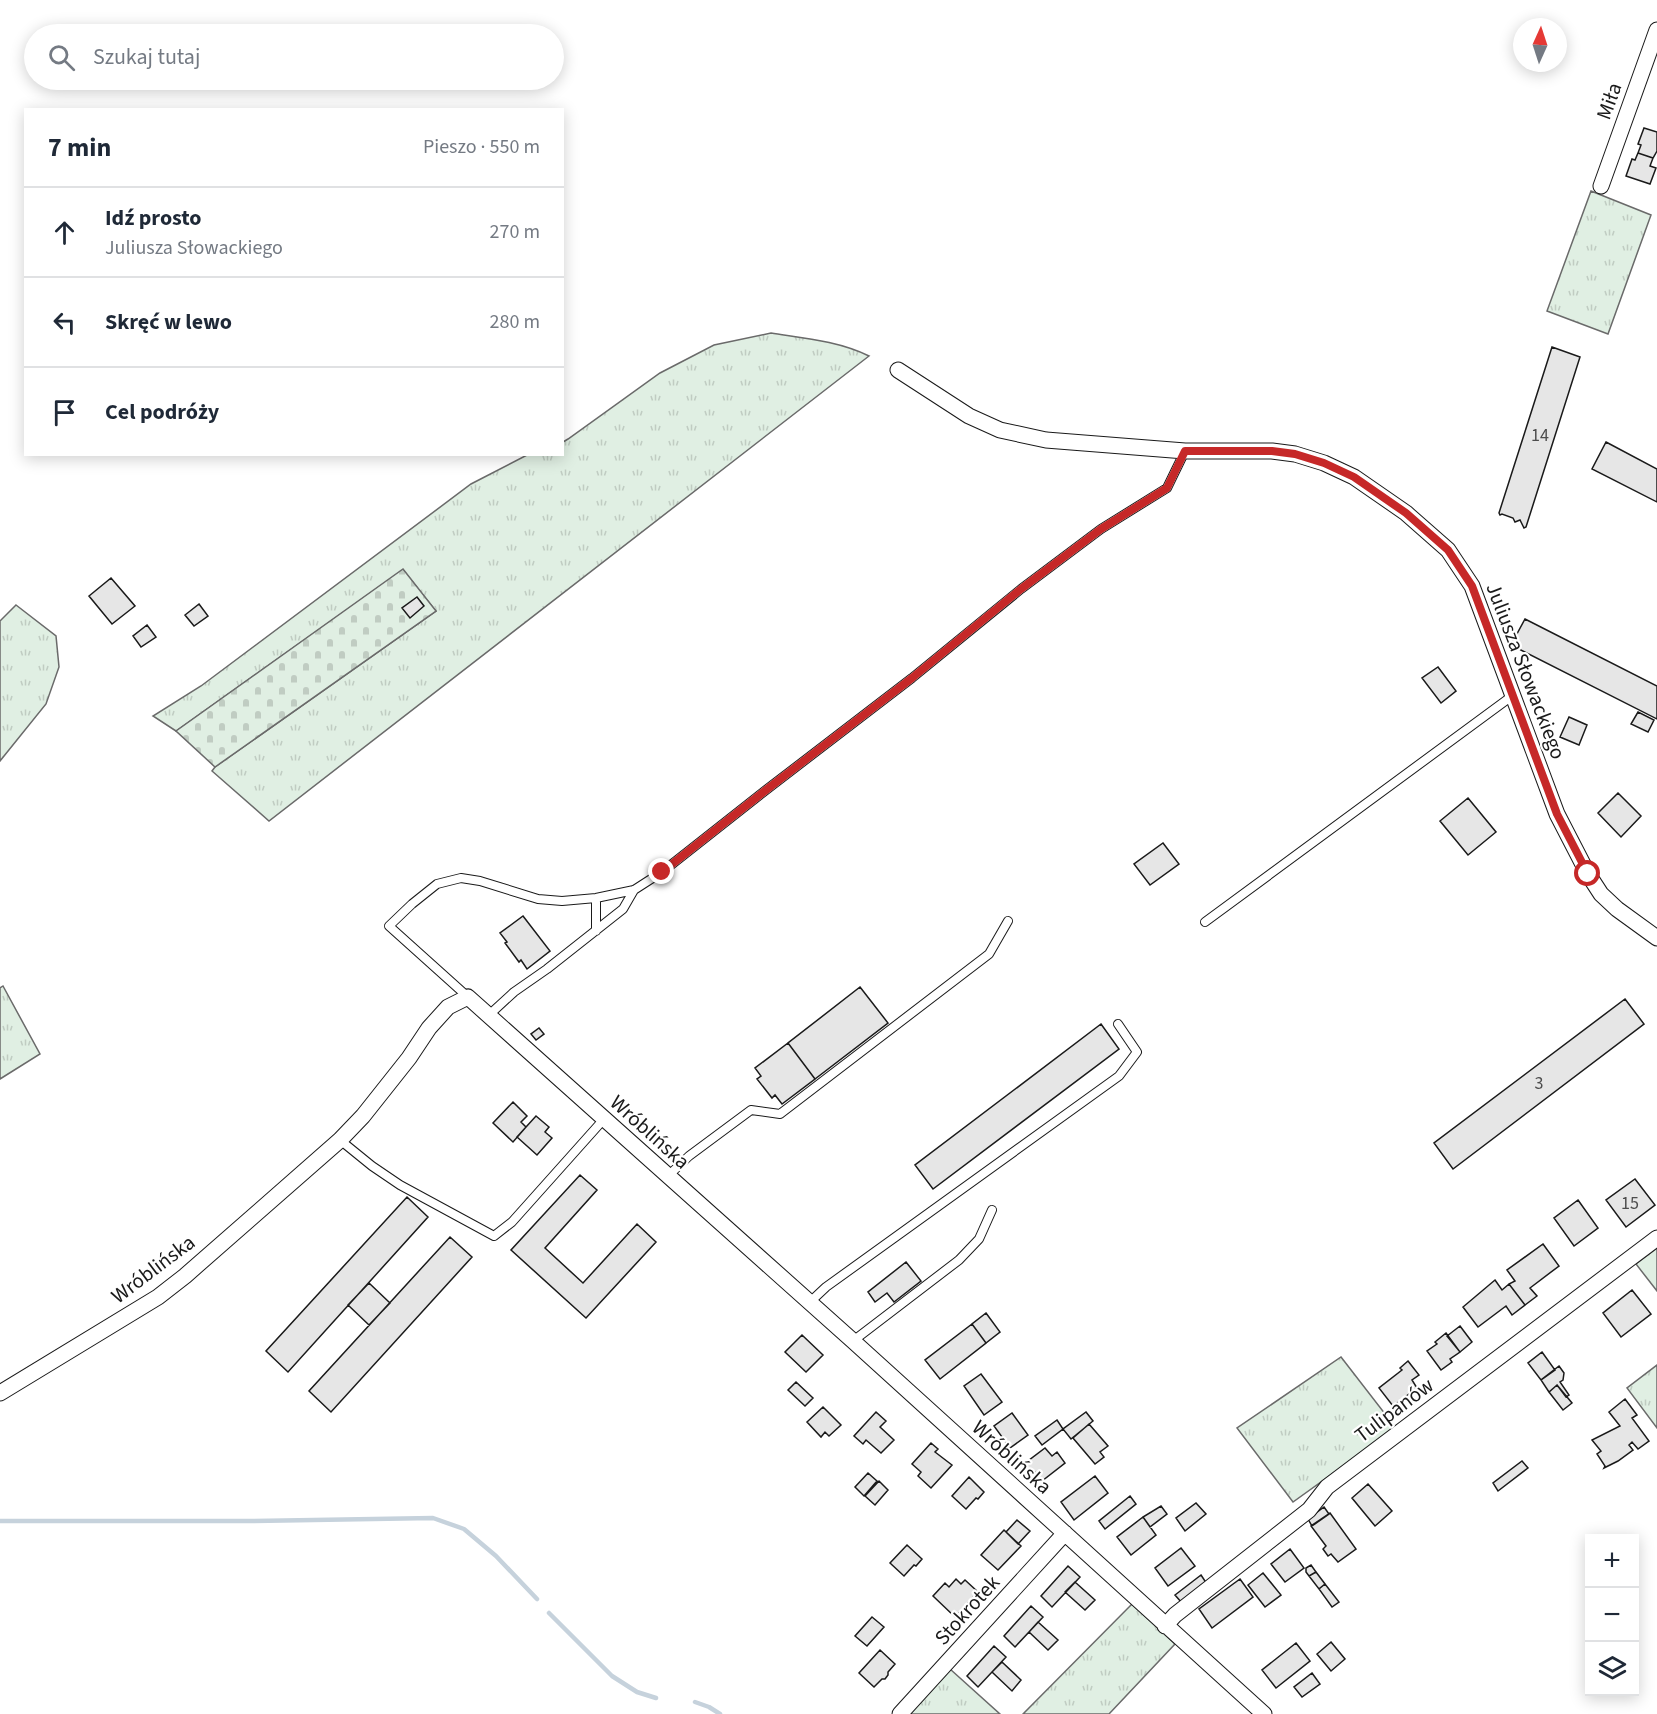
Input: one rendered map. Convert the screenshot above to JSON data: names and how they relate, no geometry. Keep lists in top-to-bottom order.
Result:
{
  "streets": {
    "street": [
      "Miła",
      "Juliusza Słowackiego",
      "Wróblińska",
      "Tulipanów",
      "Stokrotek"
    ]
  },
  "crossings": [
    ["Wróblińska", "Tulipanów"],
    ["Wróblińska", "Stokrotek"]
  ],
  "house_numbers": ["14", "3", "15"],
  "north": "top",
  "page": {
    "search": "Szukaj tutaj",
    "heading": ["7 min", "Pieszo · 550 m"],
    "list": [
      ["Idź prosto", "Juliusza Słowackiego", "270 m"],
      ["Skręć w lewo", "280 m"],
      "Cel podróży"
    ],
    "map_buttons": ["+", "−"]
  }
}
